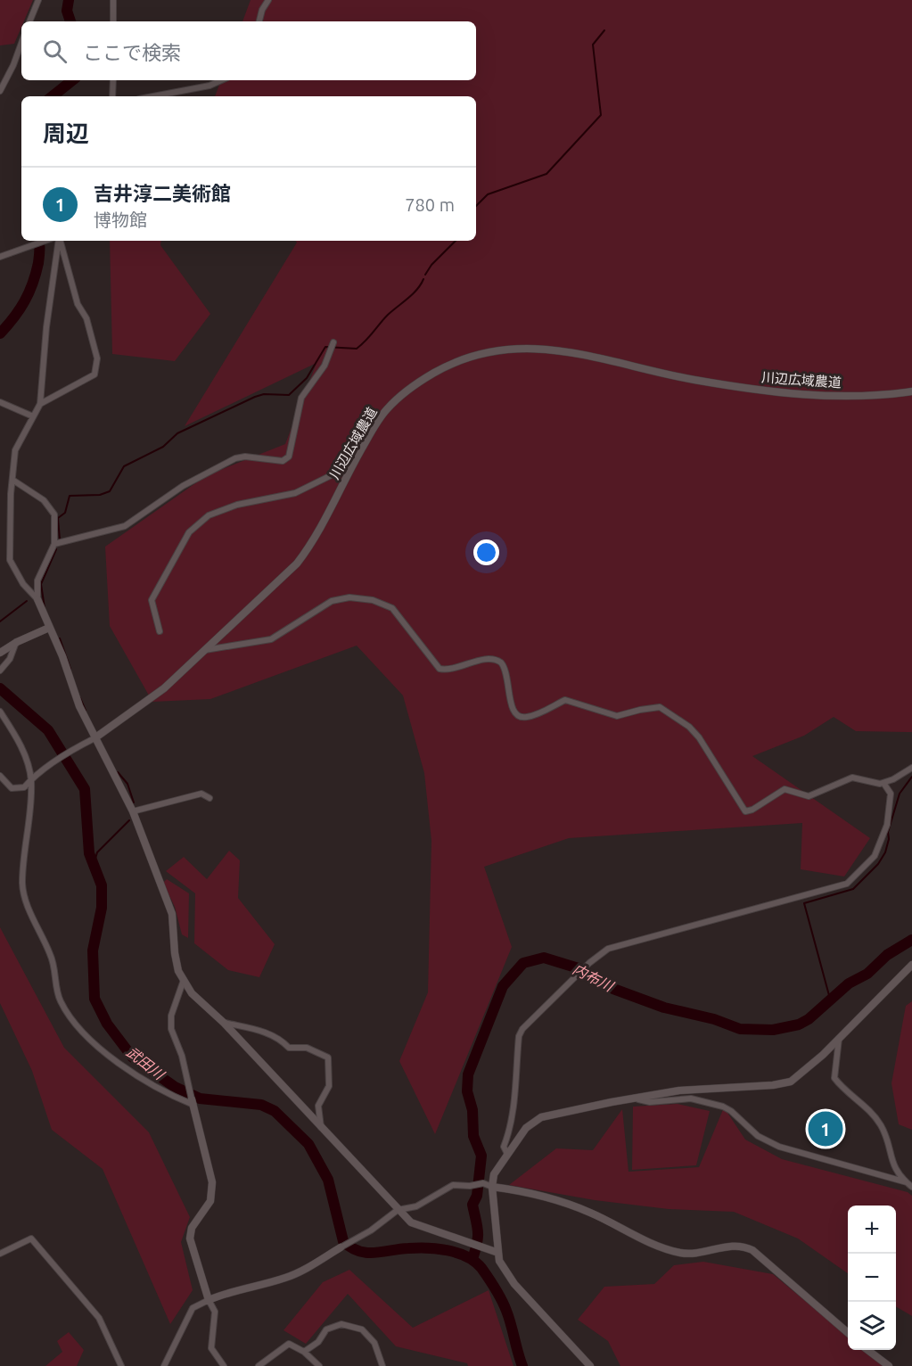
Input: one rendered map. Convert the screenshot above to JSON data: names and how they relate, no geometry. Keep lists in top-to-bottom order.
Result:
{
  "streets": {
    "street": ["川辺広域農道"]
  },
  "water": ["内布川", "武田川"],
  "page": {
    "search": "ここで検索",
    "heading": "周辺",
    "list": [
      {
        "mark": "1",
        "name": "吉井淳二美術館",
        "note": "博物館",
        "value": "780 m"
      }
    ],
    "pins": "1",
    "map_buttons": ["+", "−"]
  }
}
